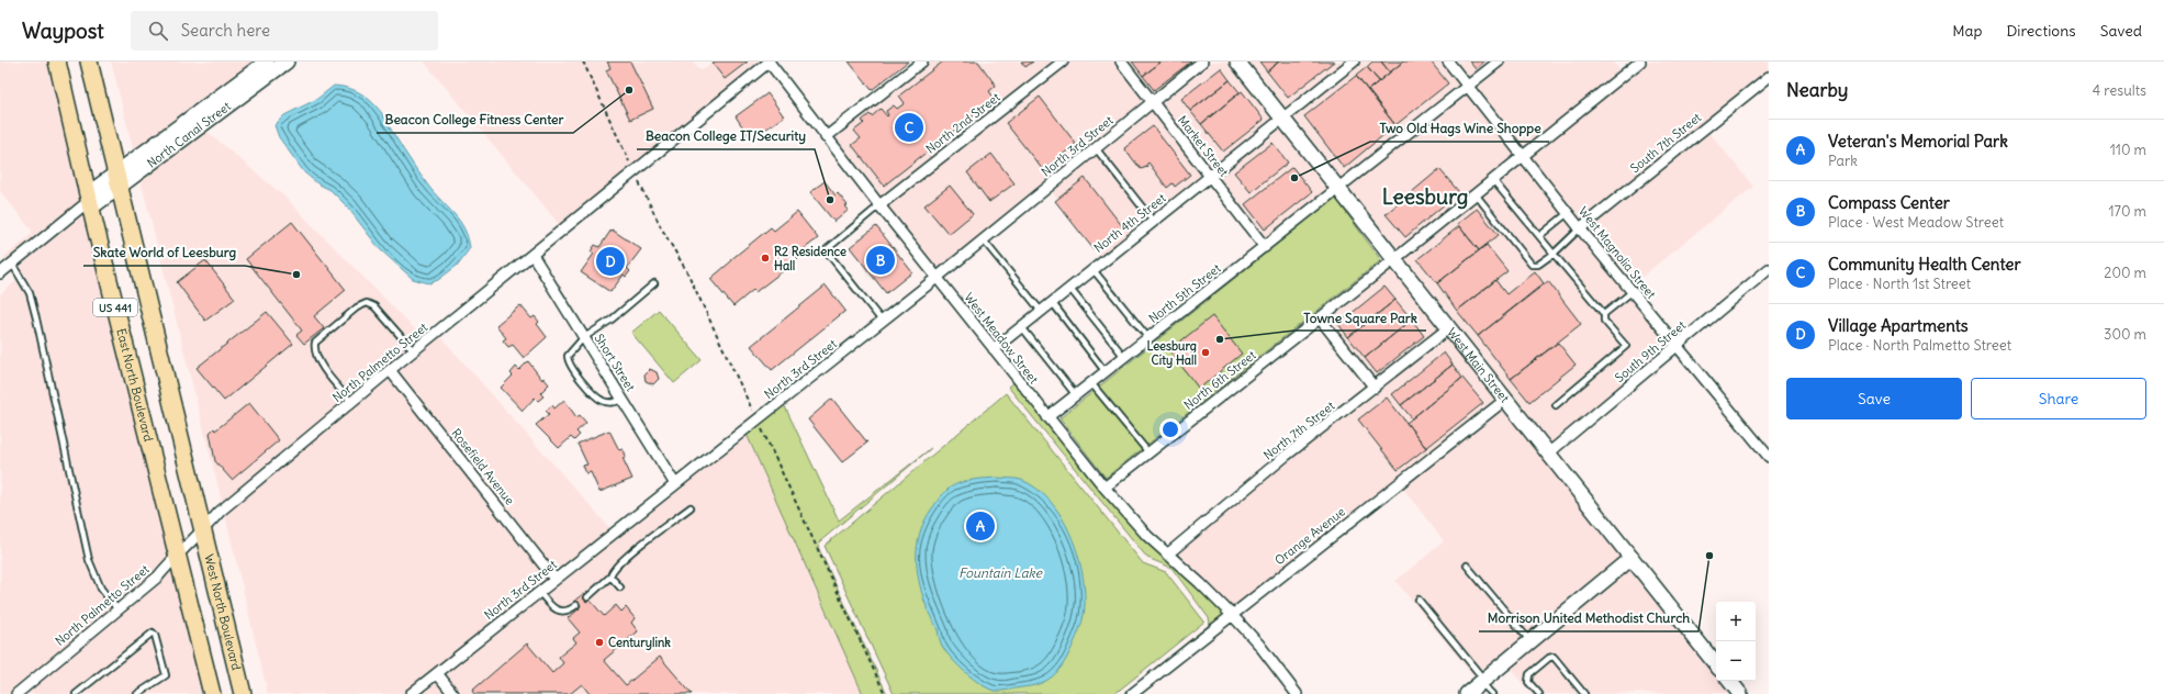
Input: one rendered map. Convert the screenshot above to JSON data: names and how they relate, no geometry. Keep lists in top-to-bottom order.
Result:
{
  "streets": {
    "main road": [
      "North Canal Street",
      "US 441",
      "West Main Street",
      "East North Boulevard",
      "West North Boulevard"
    ],
    "street": [
      "North 2nd Street",
      "South 7th Street",
      "North 3rd Street",
      "Market Street",
      "North 4th Street",
      "West Magnolia Street",
      "North 5th Street",
      "West Meadow Street",
      "South 9th Street",
      "North Palmetto Street",
      "Short Street",
      "North 6th Street",
      "North 7th Street",
      "Rosefield Avenue",
      "Orange Avenue"
    ]
  },
  "crossings": [
    ["North 2nd Street", "West Meadow Street"],
    ["North Canal Street", "US 441"],
    ["North Canal Street", "East North Boulevard"],
    ["South 7th Street", "West Magnolia Street"],
    ["North 3rd Street", "Market Street"],
    ["North 3rd Street", "West Meadow Street"],
    ["North 3rd Street", "Short Street"],
    ["North 3rd Street", "Rosefield Avenue"],
    ["Market Street", "North 4th Street"],
    ["Market Street", "North 5th Street"],
    ["North 4th Street", "West Meadow Street"],
    ["North 4th Street", "West Main Street"],
    ["West Magnolia Street", "North 5th Street"],
    ["West Magnolia Street", "South 9th Street"],
    ["West Magnolia Street", "North 6th Street"],
    ["North 5th Street", "West Meadow Street"],
    ["North 5th Street", "West Main Street"],
    ["US 441", "North Palmetto Street"],
    ["US 441", "East North Boulevard"],
    ["US 441", "West North Boulevard"],
    ["West Meadow Street", "North Palmetto Street"],
    ["West Meadow Street", "North 6th Street"],
    ["West Meadow Street", "North 7th Street"],
    ["West Meadow Street", "Orange Avenue"],
    ["South 9th Street", "West Main Street"],
    ["North Palmetto Street", "Short Street"],
    ["North Palmetto Street", "East North Boulevard"],
    ["North Palmetto Street", "Rosefield Avenue"],
    ["North Palmetto Street", "West North Boulevard"],
    ["West Main Street", "North 6th Street"],
    ["West Main Street", "North 7th Street"],
    ["West Main Street", "Orange Avenue"]
  ],
  "districts": ["Leesburg"],
  "water": ["Fountain Lake"],
  "places": [
    "Beacon College Fitness Center",
    "Two Old Hags Wine Shoppe",
    "Beacon College IT/Security",
    "R2 Residence Hall",
    "Skate World of Leesburg",
    "Towne Square Park",
    "Leesburg City Hall",
    "Morrison United Methodist Church",
    "Centurylink"
  ],
  "page": {
    "header": "Waypost",
    "search": "Search here",
    "nav": ["Map", "Directions", "Saved"],
    "heading": ["Nearby", "4 results"],
    "pins": [
      "C",
      "B",
      "D",
      "A"
    ],
    "list": [
      {
        "mark": "A",
        "name": "Veteran's Memorial Park",
        "note": "Park",
        "value": "110 m"
      },
      {
        "mark": "B",
        "name": "Compass Center",
        "note": "Place · West Meadow Street",
        "value": "170 m"
      },
      {
        "mark": "C",
        "name": "Community Health Center",
        "note": "Place · North 1st Street",
        "value": "200 m"
      },
      {
        "mark": "D",
        "name": "Village Apartments",
        "note": "Place · North Palmetto Street",
        "value": "300 m"
      }
    ],
    "buttons": ["Save", "Share"],
    "map_buttons": ["+", "−"]
  }
}
